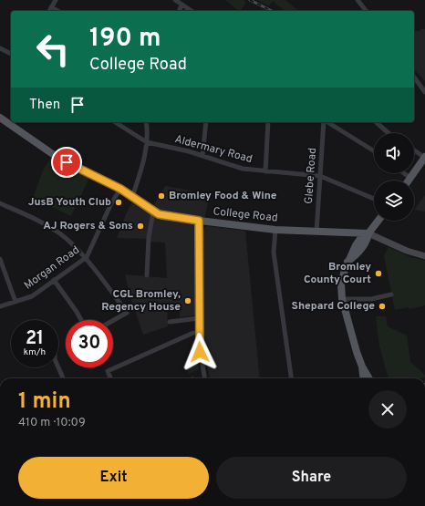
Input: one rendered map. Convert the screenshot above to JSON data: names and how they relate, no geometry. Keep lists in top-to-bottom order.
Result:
{
  "streets": {
    "main road": ["College Road"],
    "street": ["Aldermary Road", "Glebe Road", "Morgan Road"]
  },
  "crossings": [
    ["Aldermary Road", "Glebe Road"],
    ["Glebe Road", "College Road"],
    ["College Road", "Morgan Road"]
  ],
  "places": [
    "Bromley Food & Wine",
    "JusB Youth Club",
    "AJ Rogers & Sons",
    "Bromley County Court",
    "CGL Bromley, Regency House",
    "Shepard College"
  ],
  "page": {
    "turn": ["190 m", "College Road"],
    "then": "Then",
    "speed": "21 km/h",
    "limit": "30",
    "heading": ["1 min", "410 m · 10:09"],
    "buttons": ["Exit", "Share"]
  }
}
